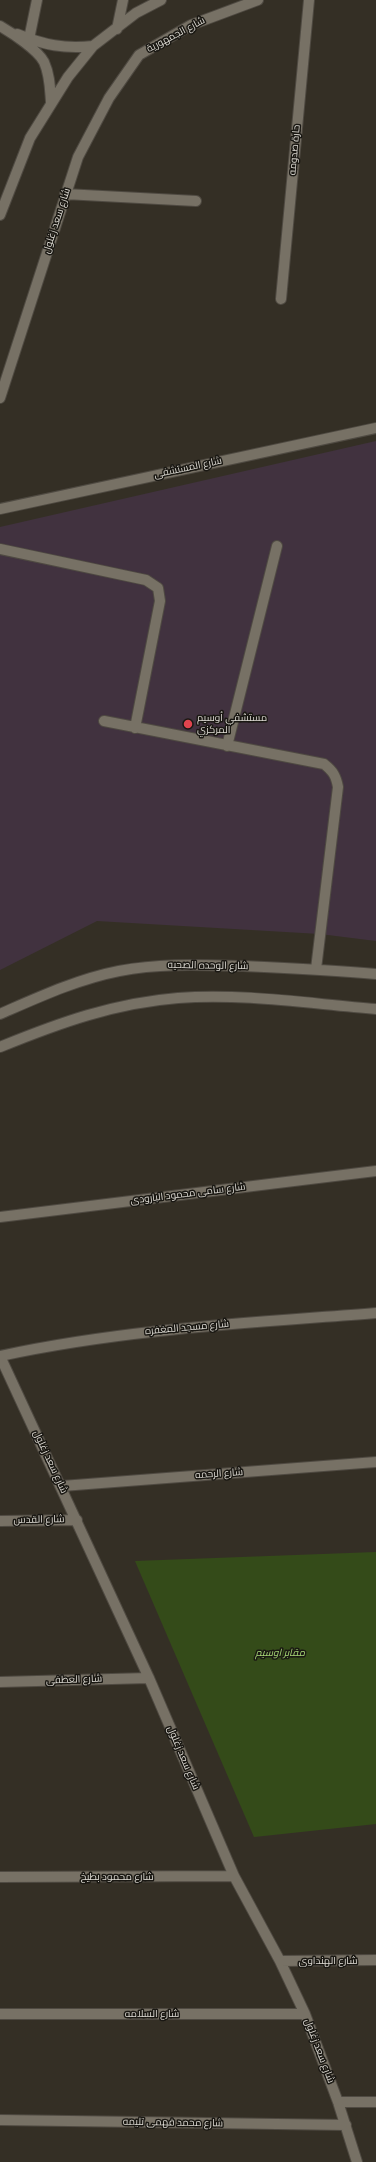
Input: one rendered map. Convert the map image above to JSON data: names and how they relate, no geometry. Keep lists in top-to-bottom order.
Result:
{
  "streets": {
    "street": [
      "شارع الجمهورية",
      "حارة صدومه",
      "شارع سعد زغلول",
      "شارع المستشفى",
      "شارع الوحده الصحيه",
      "شارع سامى محمود البارودى",
      "شارع مسجد المغفره",
      "شارع الرحمه",
      "شارع القدس",
      "شارع العطفى",
      "شارع محمود بطيخ",
      "شارع الهنداوى",
      "شارع السلامه",
      "شارع محمد فهمى تليمه"
    ]
  },
  "crossings": [
    ["شارع الجمهورية", "شارع سعد زغلول"],
    ["شارع سعد زغلول", "شارع مسجد المغفره"],
    ["شارع سعد زغلول", "شارع الرحمه"],
    ["شارع سعد زغلول", "شارع القدس"],
    ["شارع سعد زغلول", "شارع العطفى"],
    ["شارع سعد زغلول", "شارع محمود بطيخ"],
    ["شارع سعد زغلول", "شارع الهنداوى"],
    ["شارع سعد زغلول", "شارع السلامه"],
    ["شارع سعد زغلول", "شارع محمد فهمى تليمه"]
  ],
  "parks": ["مقابر اوسيم"],
  "places": ["مستشفي أوسيم المركزي"]
}
